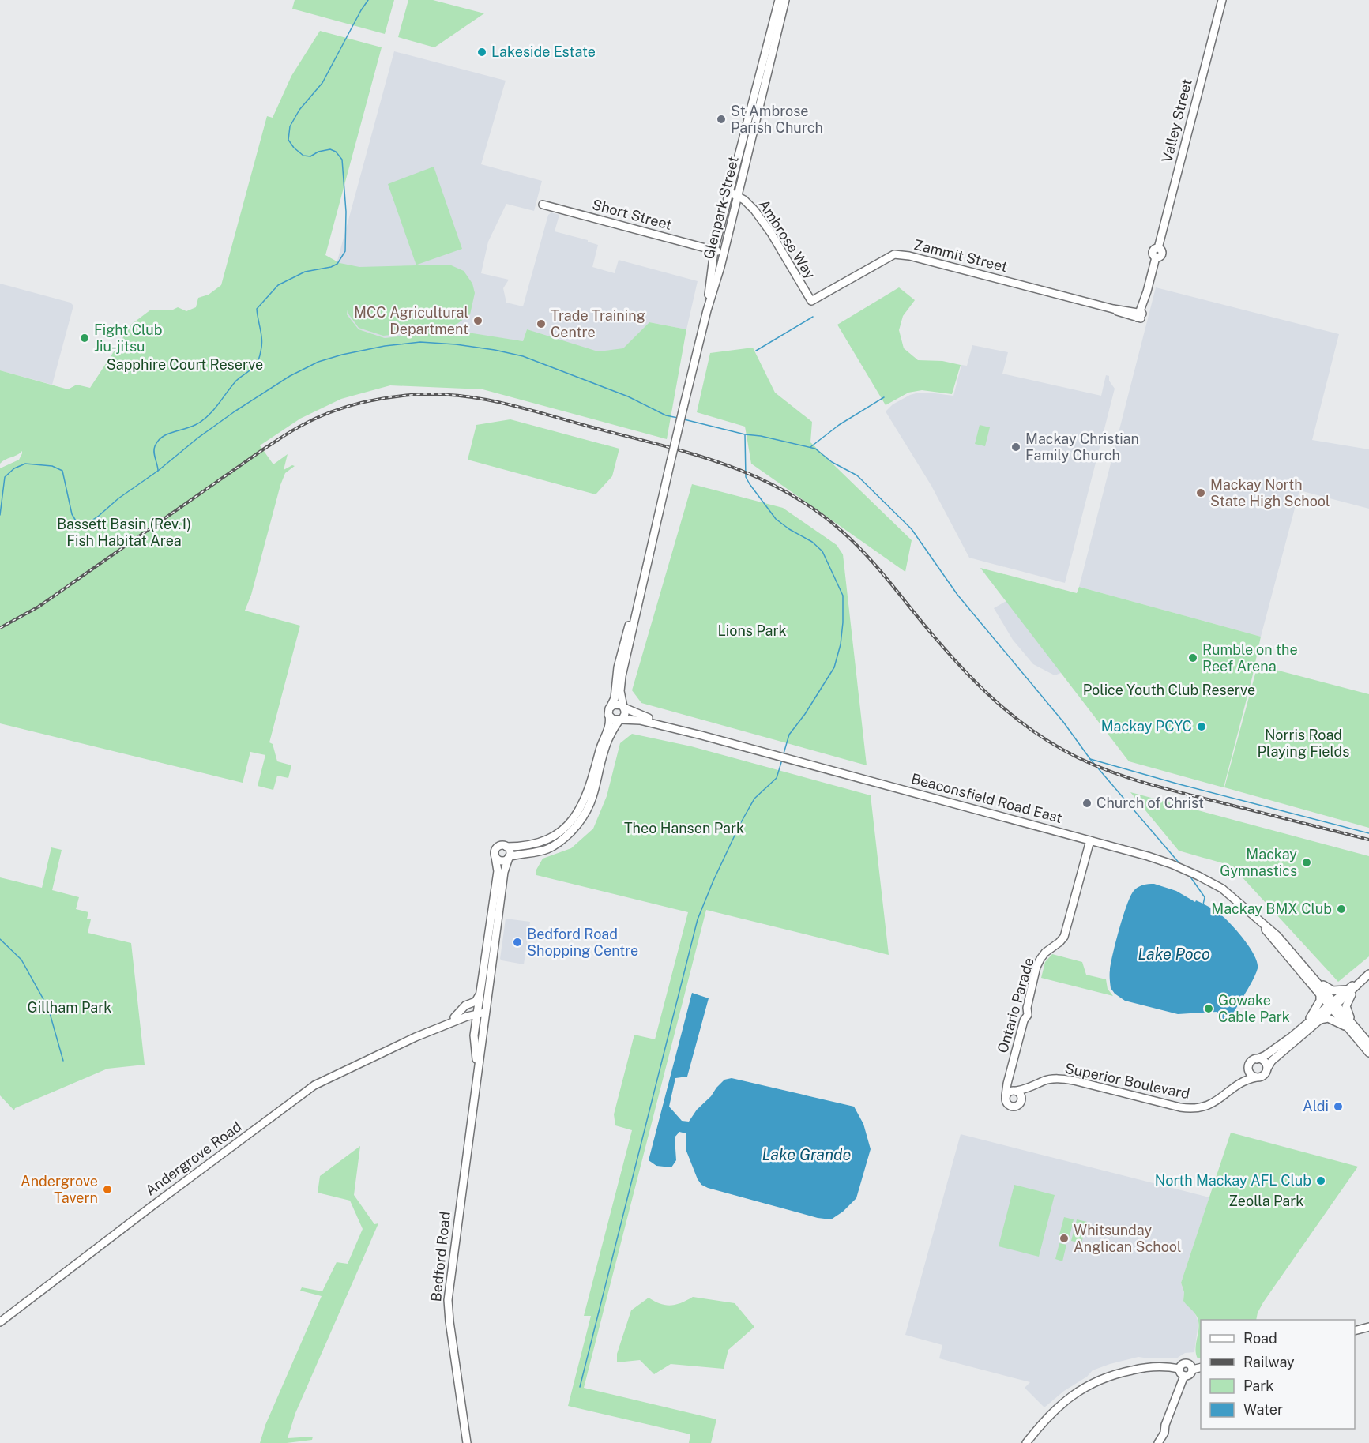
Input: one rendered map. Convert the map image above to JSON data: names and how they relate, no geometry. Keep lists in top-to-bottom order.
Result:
{
  "streets": {
    "street": [
      "Valley Street",
      "Glenpark Street",
      "Short Street",
      "Ambrose Way",
      "Zammit Street",
      "Beaconsfield Road East",
      "Ontario Parade",
      "Superior Boulevard",
      "Andergrove Road",
      "Bedford Road"
    ]
  },
  "crossings": [
    ["Valley Street", "Zammit Street"],
    ["Glenpark Street", "Short Street"],
    ["Glenpark Street", "Ambrose Way"],
    ["Glenpark Street", "Beaconsfield Road East"],
    ["Ambrose Way", "Zammit Street"],
    ["Beaconsfield Road East", "Ontario Parade"],
    ["Ontario Parade", "Superior Boulevard"],
    ["Andergrove Road", "Bedford Road"]
  ],
  "water": ["Lake Poco", "Lake Grande"],
  "parks": [
    "Sapphire Court Reserve",
    "Bassett Basin (Rev.1) Fish Habitat Area",
    "Lions Park",
    "Police Youth Club Reserve",
    "Norris Road Playing Fields",
    "Theo Hansen Park",
    "Gillham Park",
    "Zeolla Park"
  ],
  "places": [
    "Lakeside Estate",
    "St Ambrose Parish Church",
    "MCC Agricultural Department",
    "Trade Training Centre",
    "Fight Club Jiu-jitsu",
    "Mackay Christian Family Church",
    "Mackay North State High School",
    "Rumble on the Reef Arena",
    "Mackay PCYC",
    "Church of Christ",
    "Mackay Gymnastics",
    "Mackay BMX Club",
    "Bedford Road Shopping Centre",
    "Gowake Cable Park",
    "Aldi",
    "North Mackay AFL Club",
    "Andergrove Tavern",
    "Whitsunday Anglican School"
  ],
  "legend": [
    "Road",
    "Railway",
    "Park",
    "Water"
  ]
}
